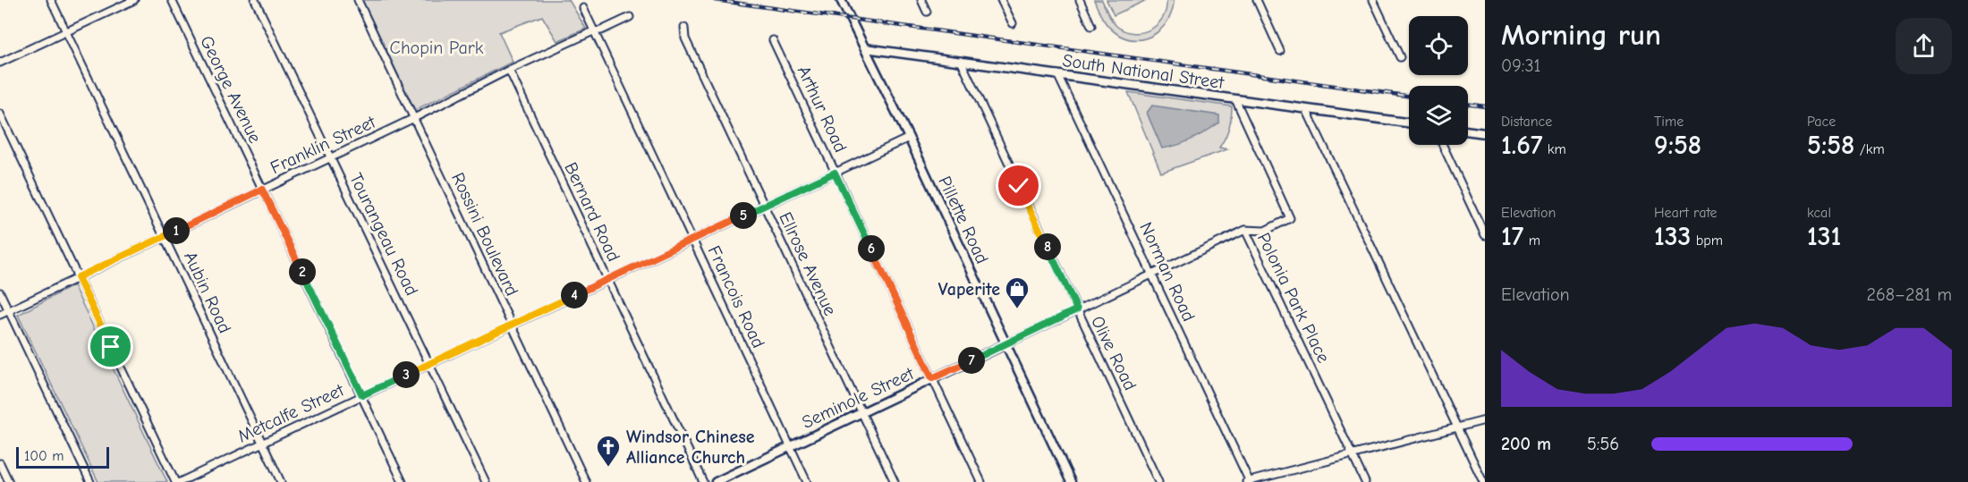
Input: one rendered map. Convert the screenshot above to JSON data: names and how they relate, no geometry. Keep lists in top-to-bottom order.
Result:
{
  "streets": {
    "street": [
      "South National Street",
      "George Avenue",
      "Arthur Road",
      "Franklin Street",
      "Bernard Road",
      "Pillette Road",
      "Tourangeau Road",
      "Rossini Boulevard",
      "Ellrose Avenue",
      "Norman Road",
      "Aubin Road",
      "Francois Road",
      "Polonia Park Place",
      "Olive Road",
      "Seminole Street",
      "Metcalfe Street"
    ]
  },
  "crossings": [
    ["South National Street", "Pillette Road"],
    ["South National Street", "Norman Road"],
    ["South National Street", "Polonia Park Place"],
    ["South National Street", "Olive Road"],
    ["George Avenue", "Franklin Street"],
    ["George Avenue", "Metcalfe Street"],
    ["Arthur Road", "Seminole Street"],
    ["Arthur Road", "Metcalfe Street"],
    ["Franklin Street", "Bernard Road"],
    ["Franklin Street", "Tourangeau Road"],
    ["Franklin Street", "Rossini Boulevard"],
    ["Franklin Street", "Aubin Road"],
    ["Franklin Street", "Francois Road"],
    ["Bernard Road", "Metcalfe Street"],
    ["Pillette Road", "Seminole Street"],
    ["Pillette Road", "Metcalfe Street"],
    ["Tourangeau Road", "Metcalfe Street"],
    ["Rossini Boulevard", "Metcalfe Street"],
    ["Ellrose Avenue", "Seminole Street"],
    ["Ellrose Avenue", "Metcalfe Street"],
    ["Norman Road", "Seminole Street"],
    ["Aubin Road", "Metcalfe Street"],
    ["Francois Road", "Seminole Street"],
    ["Francois Road", "Metcalfe Street"],
    ["Polonia Park Place", "Seminole Street"],
    ["Olive Road", "Seminole Street"]
  ],
  "parks": ["Chopin Park"],
  "places": {
    "shop": ["Vaperite"],
    "church": ["Windsor Chinese Alliance Church"]
  },
  "scale_bar": "100 m",
  "page": {
    "heading": ["Morning run", "09:31"],
    "stats": [
      ["Distance", "1.67 km"],
      ["Time", "9:58"],
      ["Pace", "5:58 /km"],
      ["Elevation", "17 m"],
      ["Heart rate", "133 bpm"],
      ["kcal", "131"]
    ],
    "pins": [
      "5",
      "1",
      "8",
      "6",
      "2",
      "4",
      "7",
      "3"
    ],
    "chart": ["Elevation", "268–281 m"],
    "list": [
      {
        "name": "200 m",
        "note": "5:56"
      }
    ],
    "scale": "100 m"
  }
}
